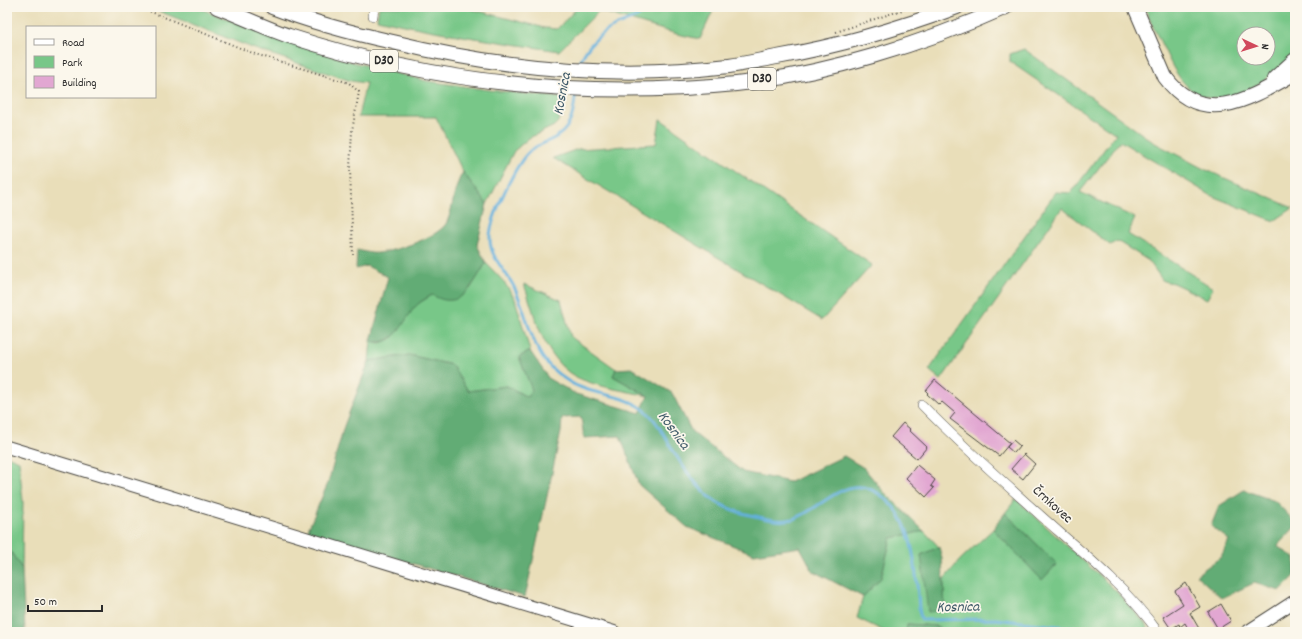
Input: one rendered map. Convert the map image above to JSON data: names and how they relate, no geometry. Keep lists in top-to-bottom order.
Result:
{
  "streets": {
    "main road": ["D30"],
    "street": ["Črnkovec"]
  },
  "water": ["Kosnica"],
  "legend": ["Road", "Park", "Building"],
  "scale_bar": "50 m",
  "north": "right"
}
